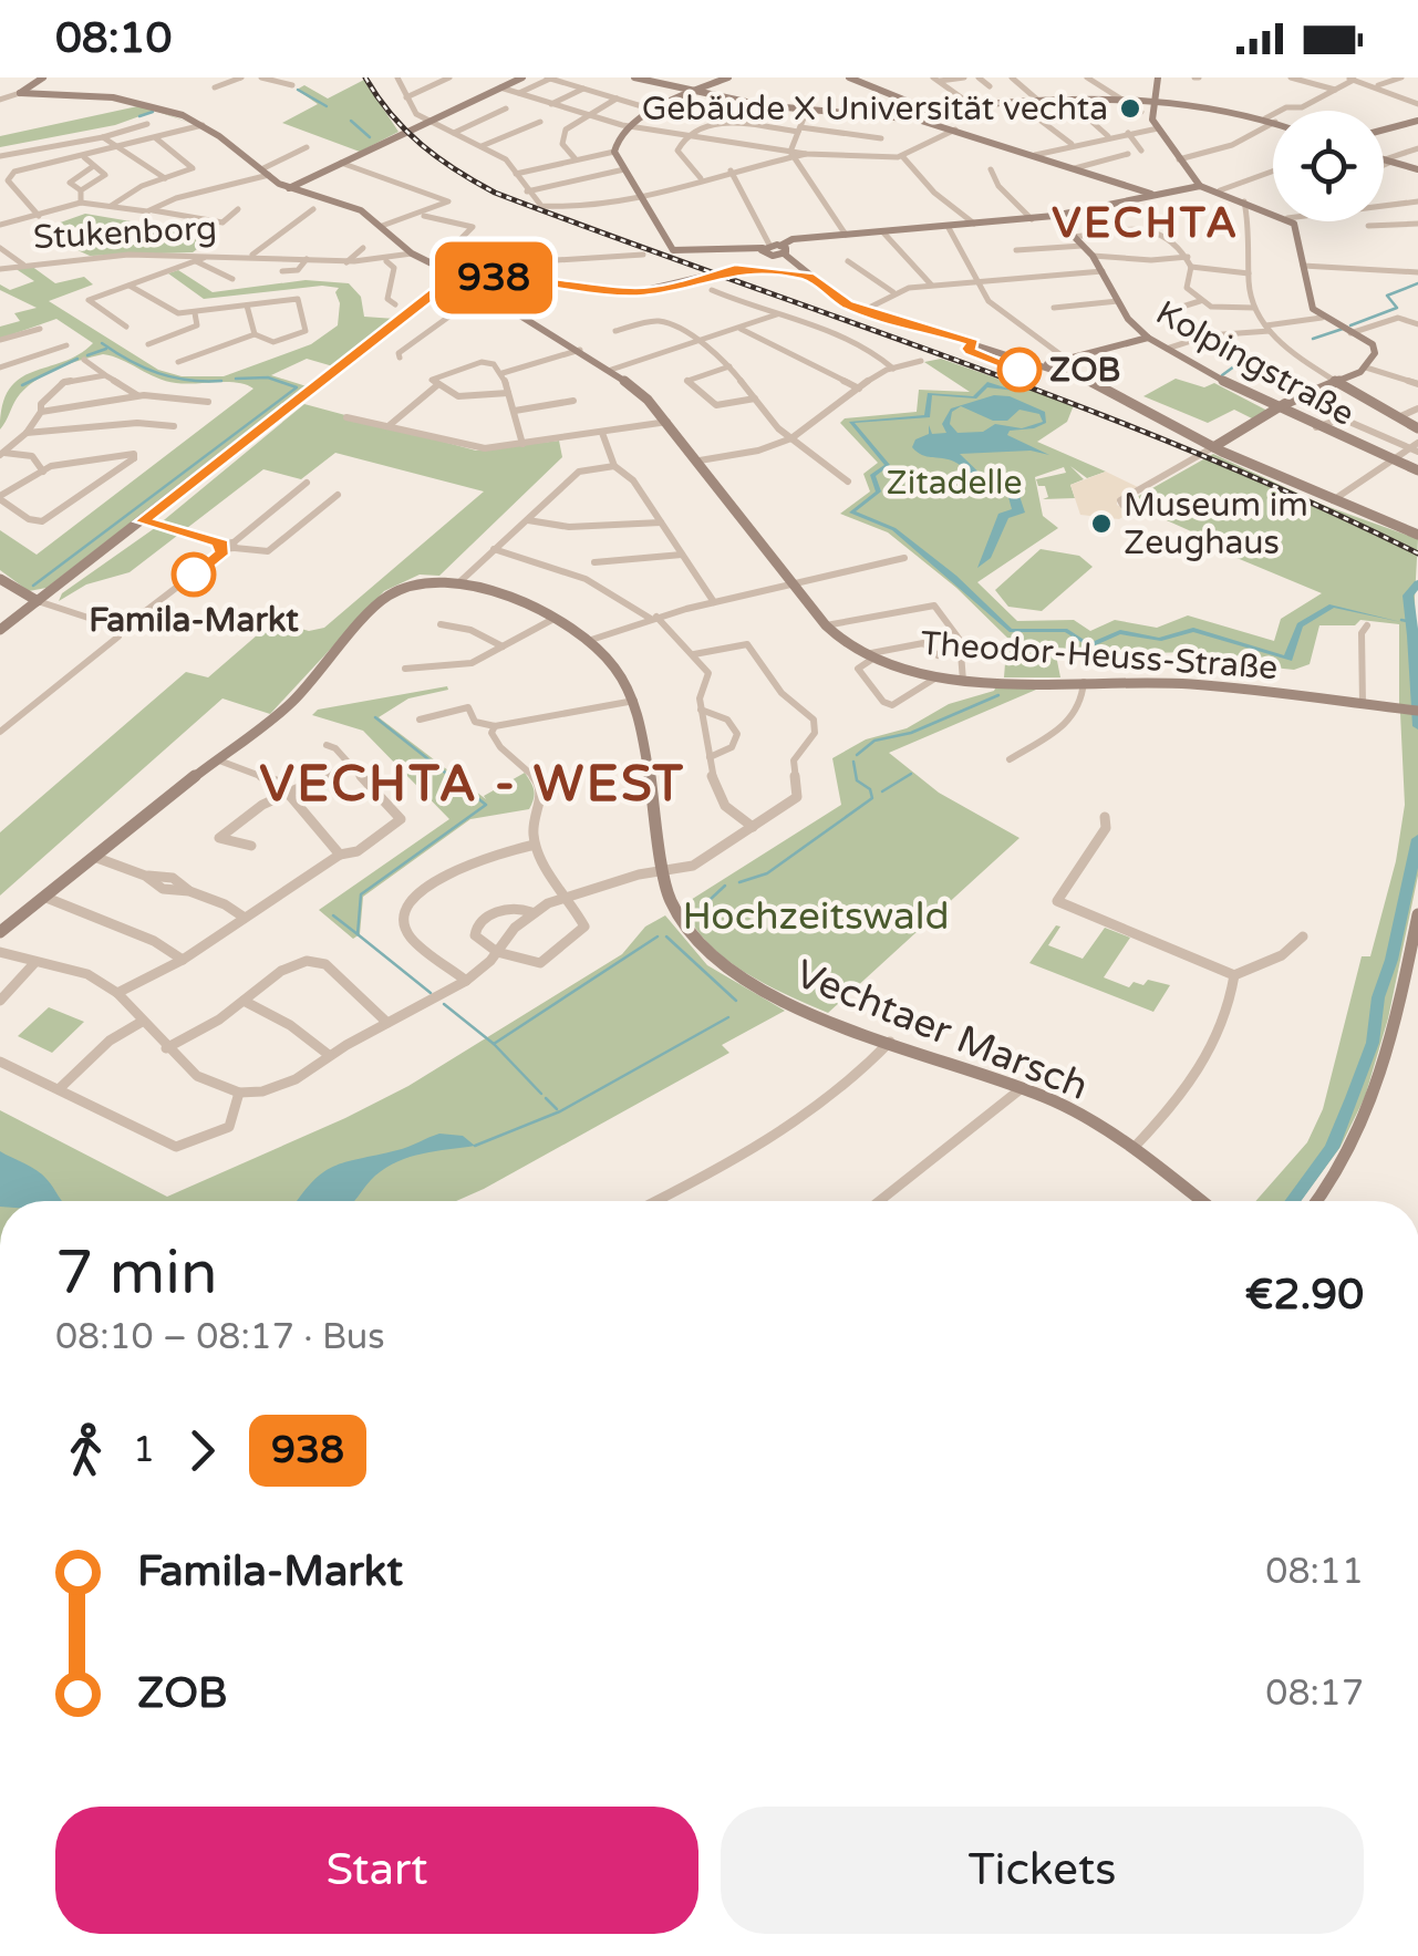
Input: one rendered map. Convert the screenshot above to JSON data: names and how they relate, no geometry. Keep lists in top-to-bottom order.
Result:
{
  "streets": {
    "street": [
      "Stukenborg",
      "Kolpingstraße",
      "Theodor-Heuss-Straße",
      "Vechtaer Marsch"
    ]
  },
  "districts": ["VECHTA", "VECHTA - WEST"],
  "parks": ["Zitadelle", "Hochzeitswald"],
  "places": [
    "Gebäude X Universität vechta",
    "ZOB",
    "Museum im Zeughaus",
    "Famila-Markt"
  ],
  "lines": ["bus line 938"],
  "page": {
    "status": "08:10",
    "on_map": "938",
    "heading": ["7 min", "08:10 – 08:17 · Bus", "€2.90"],
    "legs": ["1", "938"],
    "list": [
      {
        "name": "Famila-Markt",
        "value": "08:11"
      },
      {
        "name": "ZOB",
        "value": "08:17"
      }
    ],
    "buttons": ["Start", "Tickets"]
  }
}
